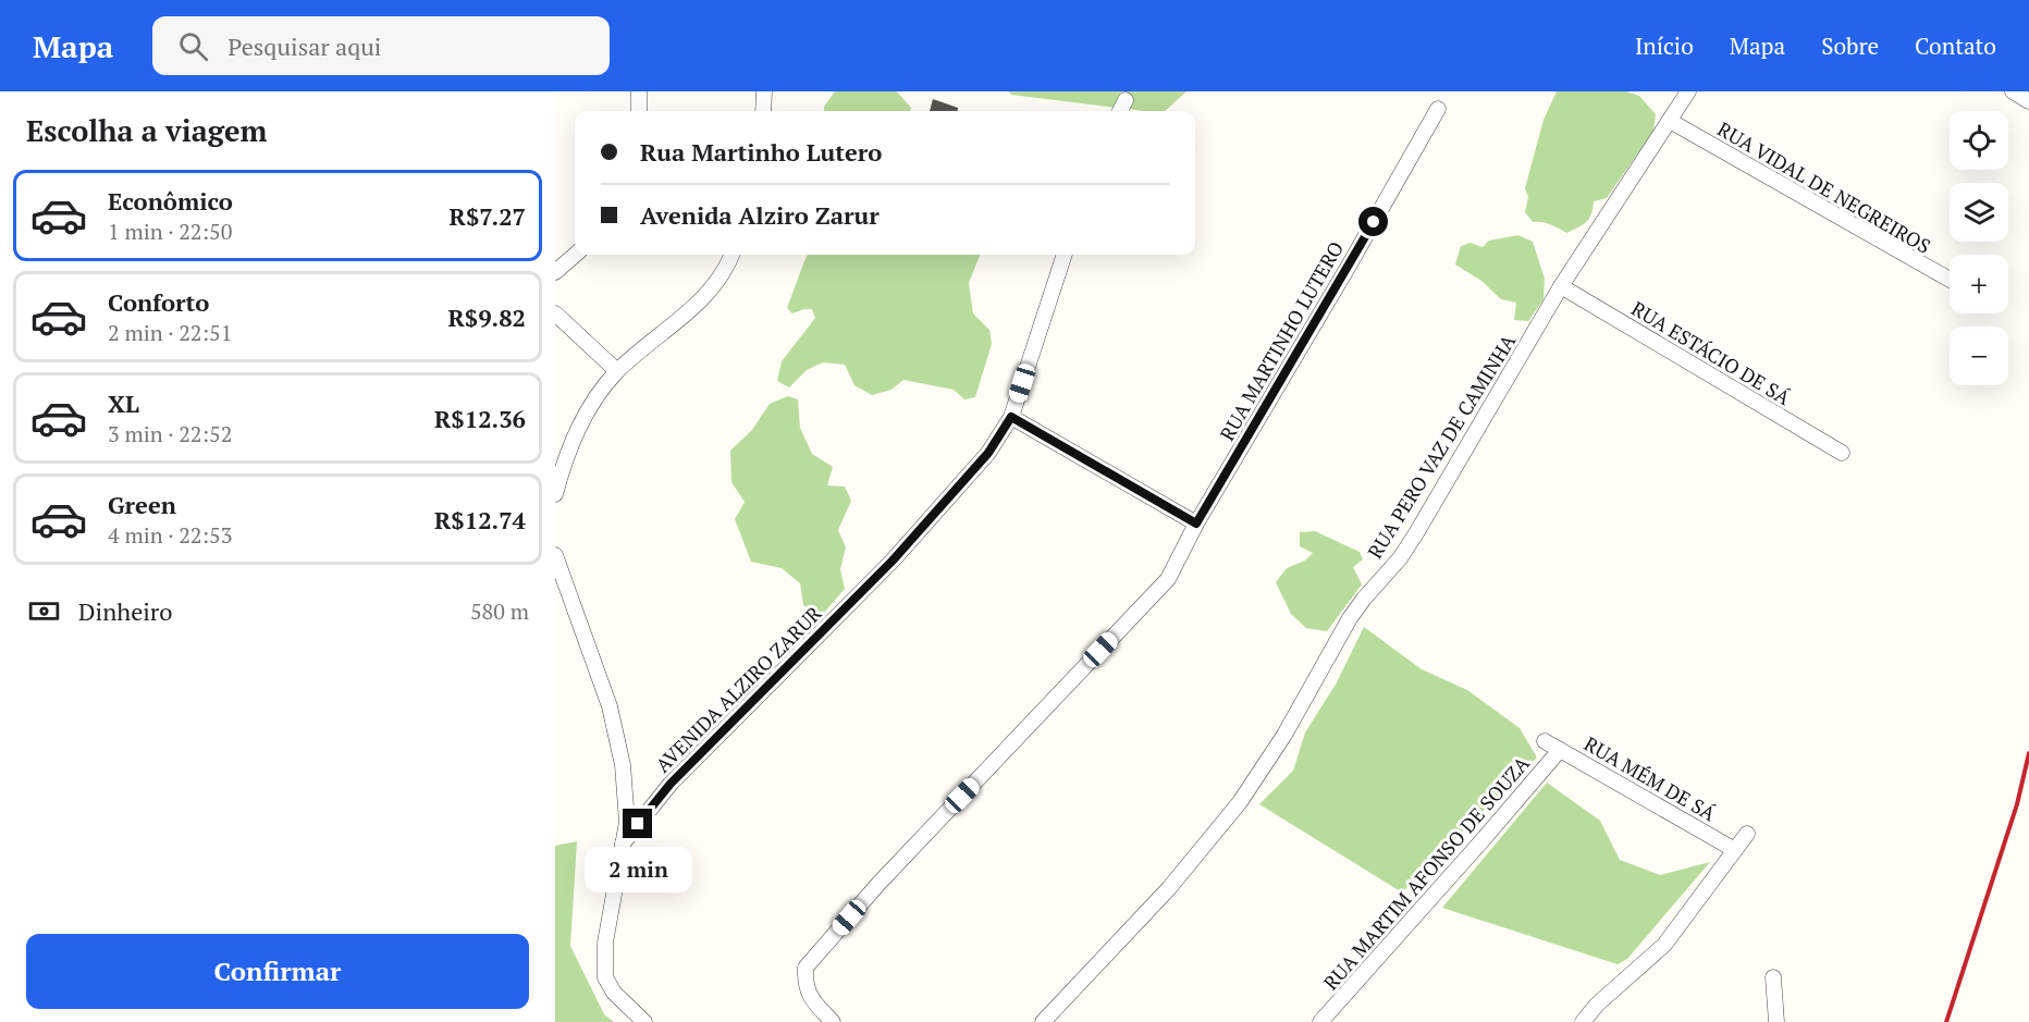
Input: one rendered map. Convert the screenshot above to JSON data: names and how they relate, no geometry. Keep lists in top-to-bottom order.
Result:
{
  "streets": {
    "street": [
      "RUA VIDAL DE NEGREIROS",
      "RUA MARTINHO LUTERO",
      "RUA ESTÁCIO DE SÁ",
      "RUA PERO VAZ DE CAMINHA",
      "AVENIDA ALZIRO ZARUR",
      "RUA MÉM DE SÁ",
      "RUA MARTIM AFONSO DE SOUZA"
    ]
  },
  "crossings": [
    ["RUA VIDAL DE NEGREIROS", "RUA PERO VAZ DE CAMINHA"],
    ["RUA ESTÁCIO DE SÁ", "RUA PERO VAZ DE CAMINHA"],
    ["RUA MÉM DE SÁ", "RUA MARTIM AFONSO DE SOUZA"]
  ],
  "page": {
    "header": "Mapa",
    "search": "Pesquisar aqui",
    "nav": [
      "Início",
      "Mapa",
      "Sobre",
      "Contato"
    ],
    "heading": "Escolha a viagem",
    "map_buttons": ["+", "−"],
    "banner": ["Rua Martinho Lutero", "Avenida Alziro Zarur"],
    "list": [
      {
        "name": "Econômico",
        "note": "1 min · 22:50",
        "value": "R$7.27"
      },
      {
        "name": "Conforto",
        "note": "2 min · 22:51",
        "value": "R$9.82"
      },
      {
        "name": "XL",
        "note": "3 min · 22:52",
        "value": "R$12.36"
      },
      {
        "name": "Green",
        "note": "4 min · 22:53",
        "value": "R$12.74"
      }
    ],
    "pay": ["Dinheiro", "580 m"],
    "bubble": "2 min",
    "buttons": "Confirmar"
  }
}
